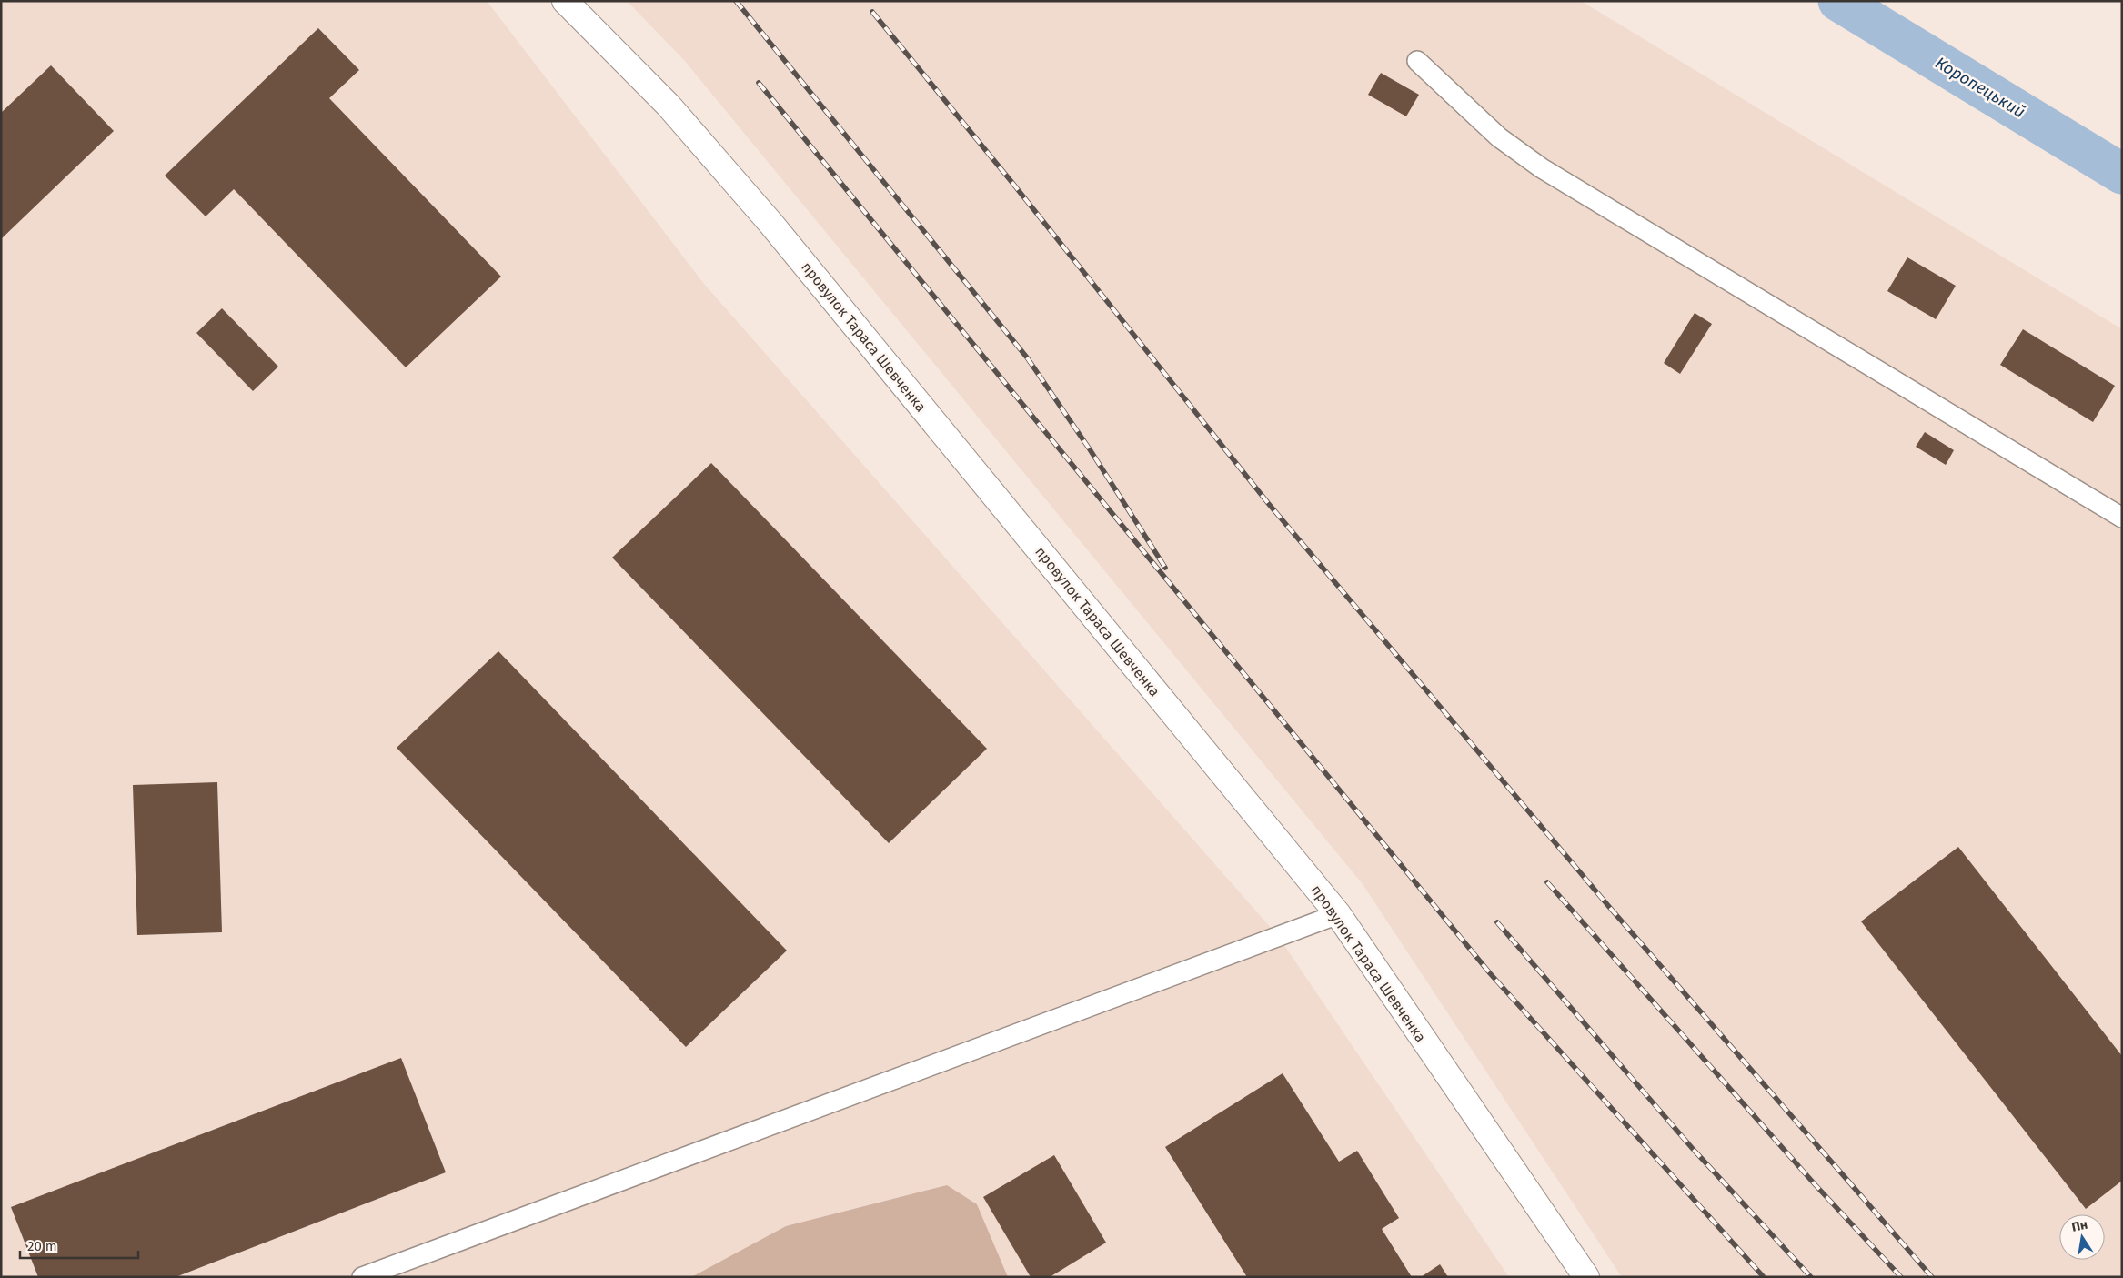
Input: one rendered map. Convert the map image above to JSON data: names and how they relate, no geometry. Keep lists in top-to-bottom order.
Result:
{
  "streets": {
    "street": ["провулок Тараса Шевченка"]
  },
  "water": ["Коропецький"],
  "scale_bar": "20 m",
  "north": "top"
}
